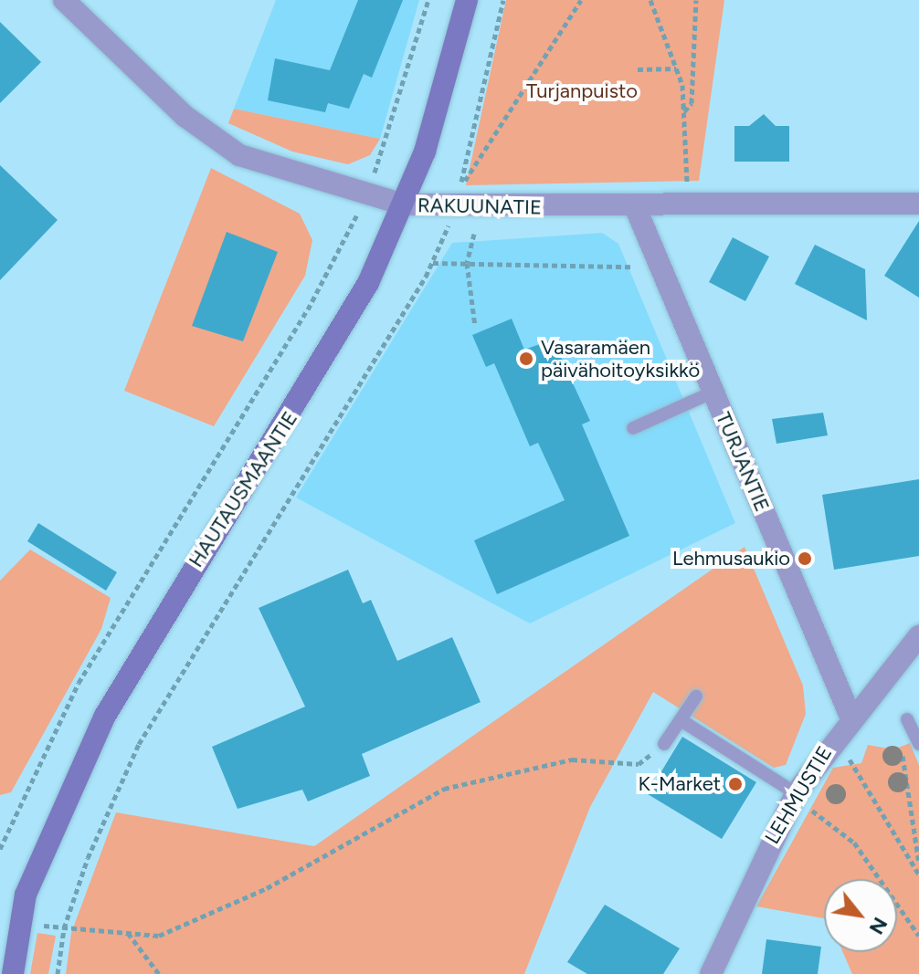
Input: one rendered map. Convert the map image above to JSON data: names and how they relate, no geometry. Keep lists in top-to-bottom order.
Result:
{
  "streets": {
    "street": [
      "RAKUUNATIE",
      "TURJANTIE",
      "HAUTAUSMAANTIE",
      "LEHMUSTIE"
    ]
  },
  "crossings": [
    ["RAKUUNATIE", "TURJANTIE"],
    ["RAKUUNATIE", "HAUTAUSMAANTIE"],
    ["TURJANTIE", "LEHMUSTIE"]
  ],
  "parks": ["Turjanpuisto"],
  "places": ["Vasaramäen päivähoitoyksikkö", "Lehmusaukio", "K-Market"],
  "north": "bottom right"
}
